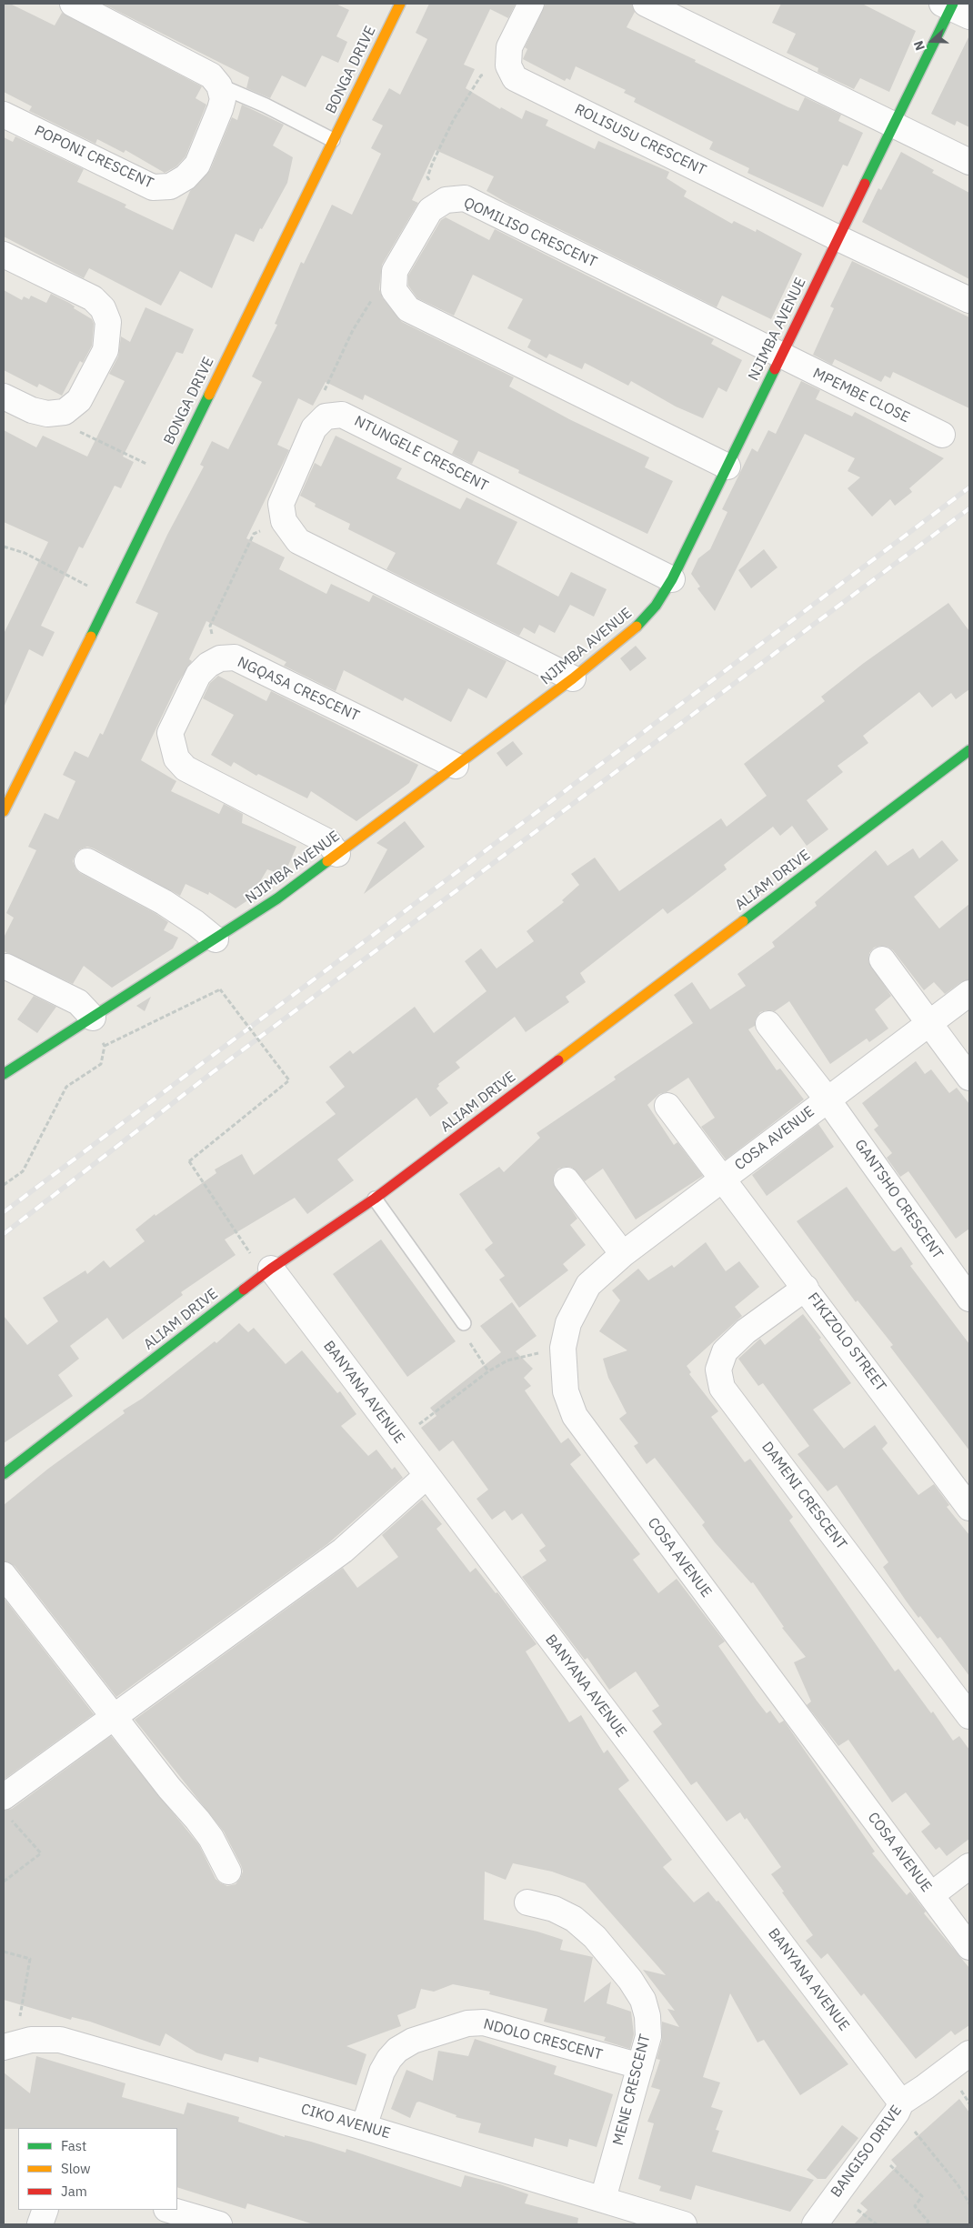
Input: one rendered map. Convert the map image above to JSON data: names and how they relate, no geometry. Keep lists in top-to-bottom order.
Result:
{
  "streets": {
    "street": [
      "BONGA DRIVE",
      "ROLISUSU CRESCENT",
      "POPONI CRESCENT",
      "QOMILISO CRESCENT",
      "NJIMBA AVENUE",
      "MPEMBE CLOSE",
      "NTUNGELE CRESCENT",
      "NGQASA CRESCENT",
      "ALIAM DRIVE",
      "COSA AVENUE",
      "GANTSHO CRESCENT",
      "FIKIZOLO STREET",
      "BANYANA AVENUE",
      "DAMENI CRESCENT",
      "NDOLO CRESCENT",
      "MENE CRESCENT",
      "CIKO AVENUE",
      "BANGISO DRIVE"
    ]
  },
  "crossings": [
    ["ROLISUSU CRESCENT", "NJIMBA AVENUE"],
    ["QOMILISO CRESCENT", "NJIMBA AVENUE"],
    ["QOMILISO CRESCENT", "MPEMBE CLOSE"],
    ["NJIMBA AVENUE", "MPEMBE CLOSE"],
    ["NJIMBA AVENUE", "NTUNGELE CRESCENT"],
    ["NJIMBA AVENUE", "NGQASA CRESCENT"],
    ["ALIAM DRIVE", "BANYANA AVENUE"],
    ["COSA AVENUE", "GANTSHO CRESCENT"],
    ["COSA AVENUE", "FIKIZOLO STREET"],
    ["FIKIZOLO STREET", "DAMENI CRESCENT"],
    ["BANYANA AVENUE", "BANGISO DRIVE"],
    ["NDOLO CRESCENT", "MENE CRESCENT"],
    ["NDOLO CRESCENT", "CIKO AVENUE"],
    ["MENE CRESCENT", "CIKO AVENUE"]
  ],
  "legend": ["Fast", "Slow", "Jam"],
  "north": "left"
}
